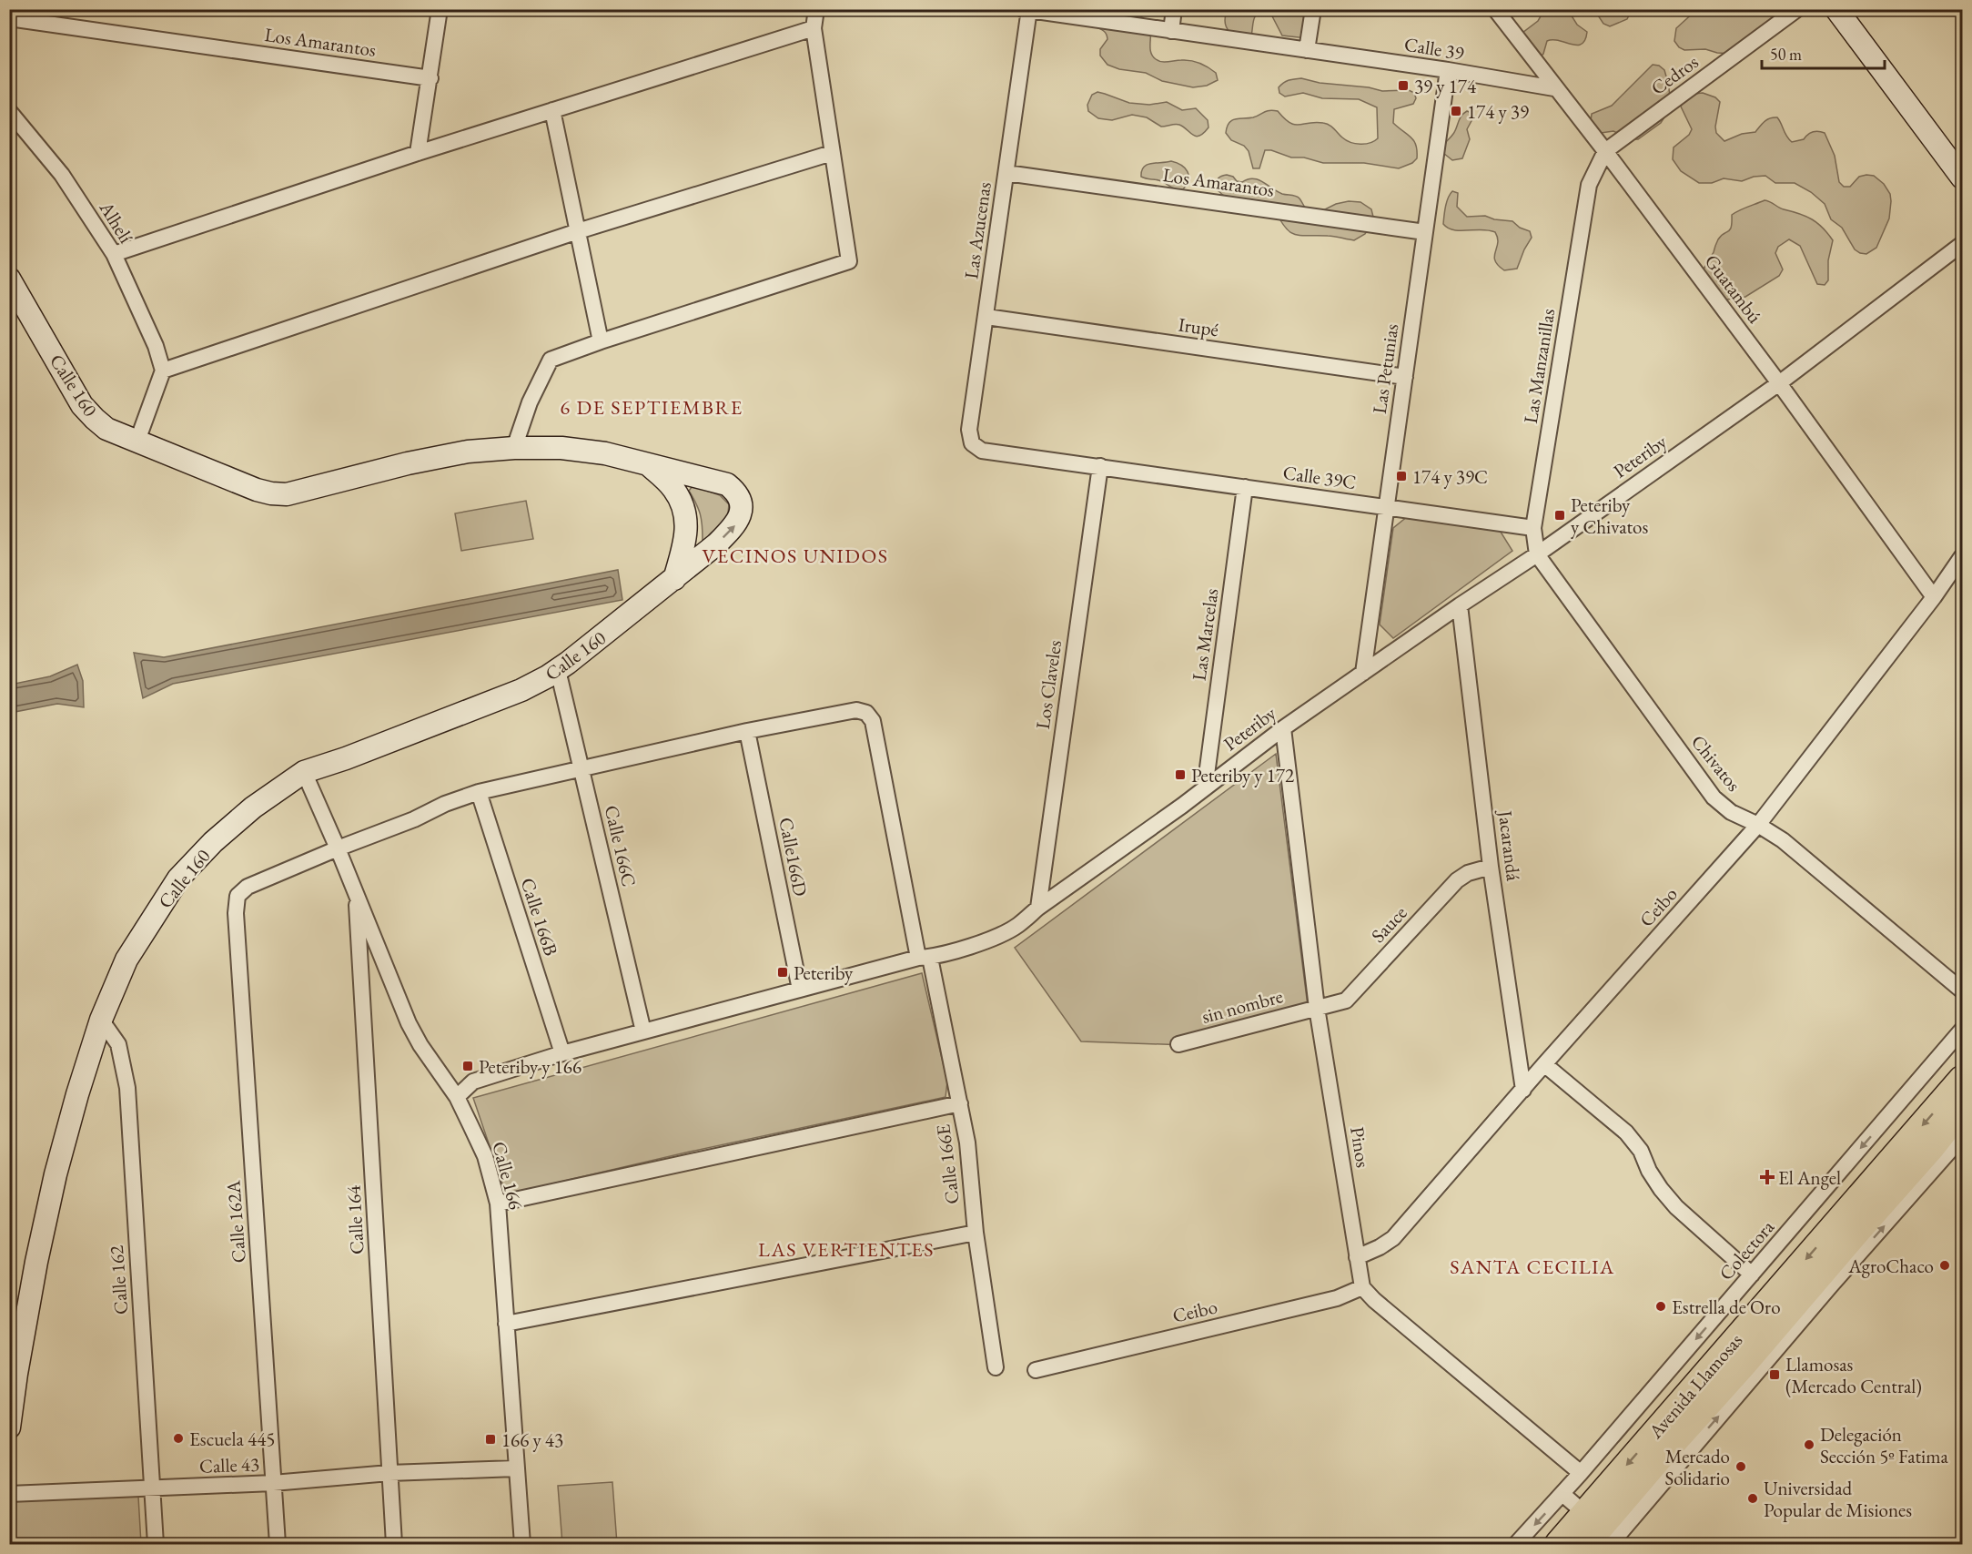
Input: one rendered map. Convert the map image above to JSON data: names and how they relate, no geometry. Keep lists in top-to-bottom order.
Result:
{
  "streets": {
    "highway": ["Avenida Llamosas"],
    "main road": ["Calle 160"],
    "street": [
      "Los Amarantos",
      "Calle 39",
      "Cedros",
      "Alhelí",
      "Las Azucenas",
      "Guatambú",
      "Irupé",
      "Las Manzanillas",
      "Las Petunias",
      "Peteriby",
      "Calle 39C",
      "Las Marcelas",
      "Los Claveles",
      "Chivatos",
      "Calle 166C",
      "Jacarandá",
      "Calle166D",
      "Ceibo",
      "Calle 166B",
      "Sauce",
      "sin nombre",
      "Pinos",
      "Calle 166E",
      "Calle 166",
      "Calle 164",
      "Calle 162A",
      "Colectora",
      "Calle 162",
      "Calle 43"
    ]
  },
  "crossings": [
    ["Los Amarantos", "Las Azucenas"],
    ["Los Amarantos", "Las Petunias"],
    ["Calle 39", "Las Azucenas"],
    ["Calle 39", "Guatambú"],
    ["Calle 39", "Las Petunias"],
    ["Cedros", "Guatambú"],
    ["Cedros", "Las Manzanillas"],
    ["Las Azucenas", "Irupé"],
    ["Las Azucenas", "Calle 39C"],
    ["Guatambú", "Peteriby"],
    ["Guatambú", "Ceibo"],
    ["Irupé", "Las Petunias"],
    ["Las Manzanillas", "Peteriby"],
    ["Las Manzanillas", "Calle 39C"],
    ["Las Manzanillas", "Chivatos"],
    ["Las Petunias", "Peteriby"],
    ["Las Petunias", "Calle 39C"],
    ["Calle 160", "Calle 166C"],
    ["Calle 160", "Calle 166"],
    ["Calle 160", "Calle 162"],
    ["Peteriby", "Las Marcelas"],
    ["Peteriby", "Los Claveles"],
    ["Peteriby", "Chivatos"],
    ["Peteriby", "Calle 166C"],
    ["Peteriby", "Jacarandá"],
    ["Peteriby", "Calle166D"],
    ["Peteriby", "Calle 166B"],
    ["Peteriby", "Pinos"],
    ["Peteriby", "Calle 166E"],
    ["Peteriby", "Calle 166"],
    ["Calle 39C", "Las Marcelas"],
    ["Calle 39C", "Los Claveles"],
    ["Chivatos", "Ceibo"],
    ["Jacarandá", "Ceibo"],
    ["Jacarandá", "Sauce"],
    ["Calle166D", "Calle 166E"],
    ["Ceibo", "Pinos"],
    ["Sauce", "sin nombre"],
    ["Sauce", "Pinos"],
    ["sin nombre", "Pinos"],
    ["Calle 166", "Calle 164"],
    ["Calle 166", "Calle 162A"],
    ["Calle 166", "Calle 43"],
    ["Calle 164", "Calle 43"],
    ["Calle 162A", "Calle 43"],
    ["Calle 162", "Calle 43"]
  ],
  "districts": [
    "6 DE SEPTIEMBRE",
    "VECINOS UNIDOS",
    "LAS VERTIENTES",
    "SANTA CECILIA"
  ],
  "places": {
    "transit": [
      "39 y 174",
      "174 y 39",
      "174 y 39C",
      "Peteriby y Chivatos",
      "Peteriby y 172",
      "Peteriby",
      "Peteriby y 166",
      "Llamosas (Mercado Central)",
      "166 y 43"
    ],
    "health": ["El Angel"],
    "other": [
      "AgroChaco",
      "Estrella de Oro",
      "Escuela 445",
      "Delegación Sección 5º Fatima",
      "Mercado Solidario",
      "Universidad Popular de Misiones"
    ]
  },
  "scale_bar": "50 m"
}
